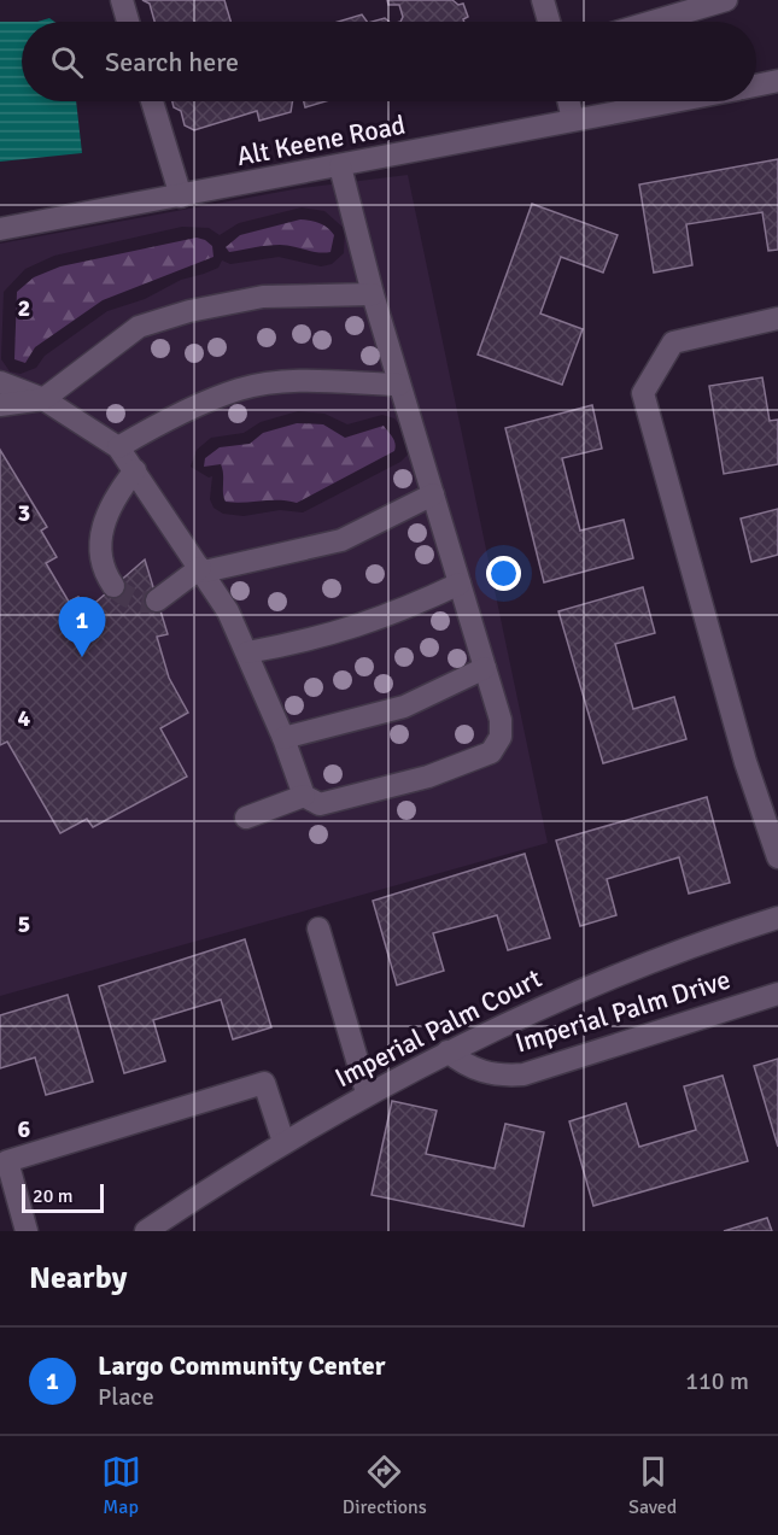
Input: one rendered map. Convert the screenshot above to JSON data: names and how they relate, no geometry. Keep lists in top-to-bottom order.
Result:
{
  "streets": {
    "street": ["Alt Keene Road", "Imperial Palm Drive", "Imperial Palm Court"]
  },
  "crossings": [
    ["Imperial Palm Drive", "Imperial Palm Court"]
  ],
  "scale_bar": "20 m",
  "page": {
    "search": "Search here",
    "pins": "1",
    "scale": "20 m",
    "heading": "Nearby",
    "list": [
      {
        "mark": "1",
        "name": "Largo Community Center",
        "note": "Place",
        "value": "110 m"
      }
    ],
    "nav": ["Map", "Directions", "Saved"]
  },
  "grid": {
    "rows": [
      "2",
      "3",
      "4",
      "5",
      "6"
    ]
  }
}
